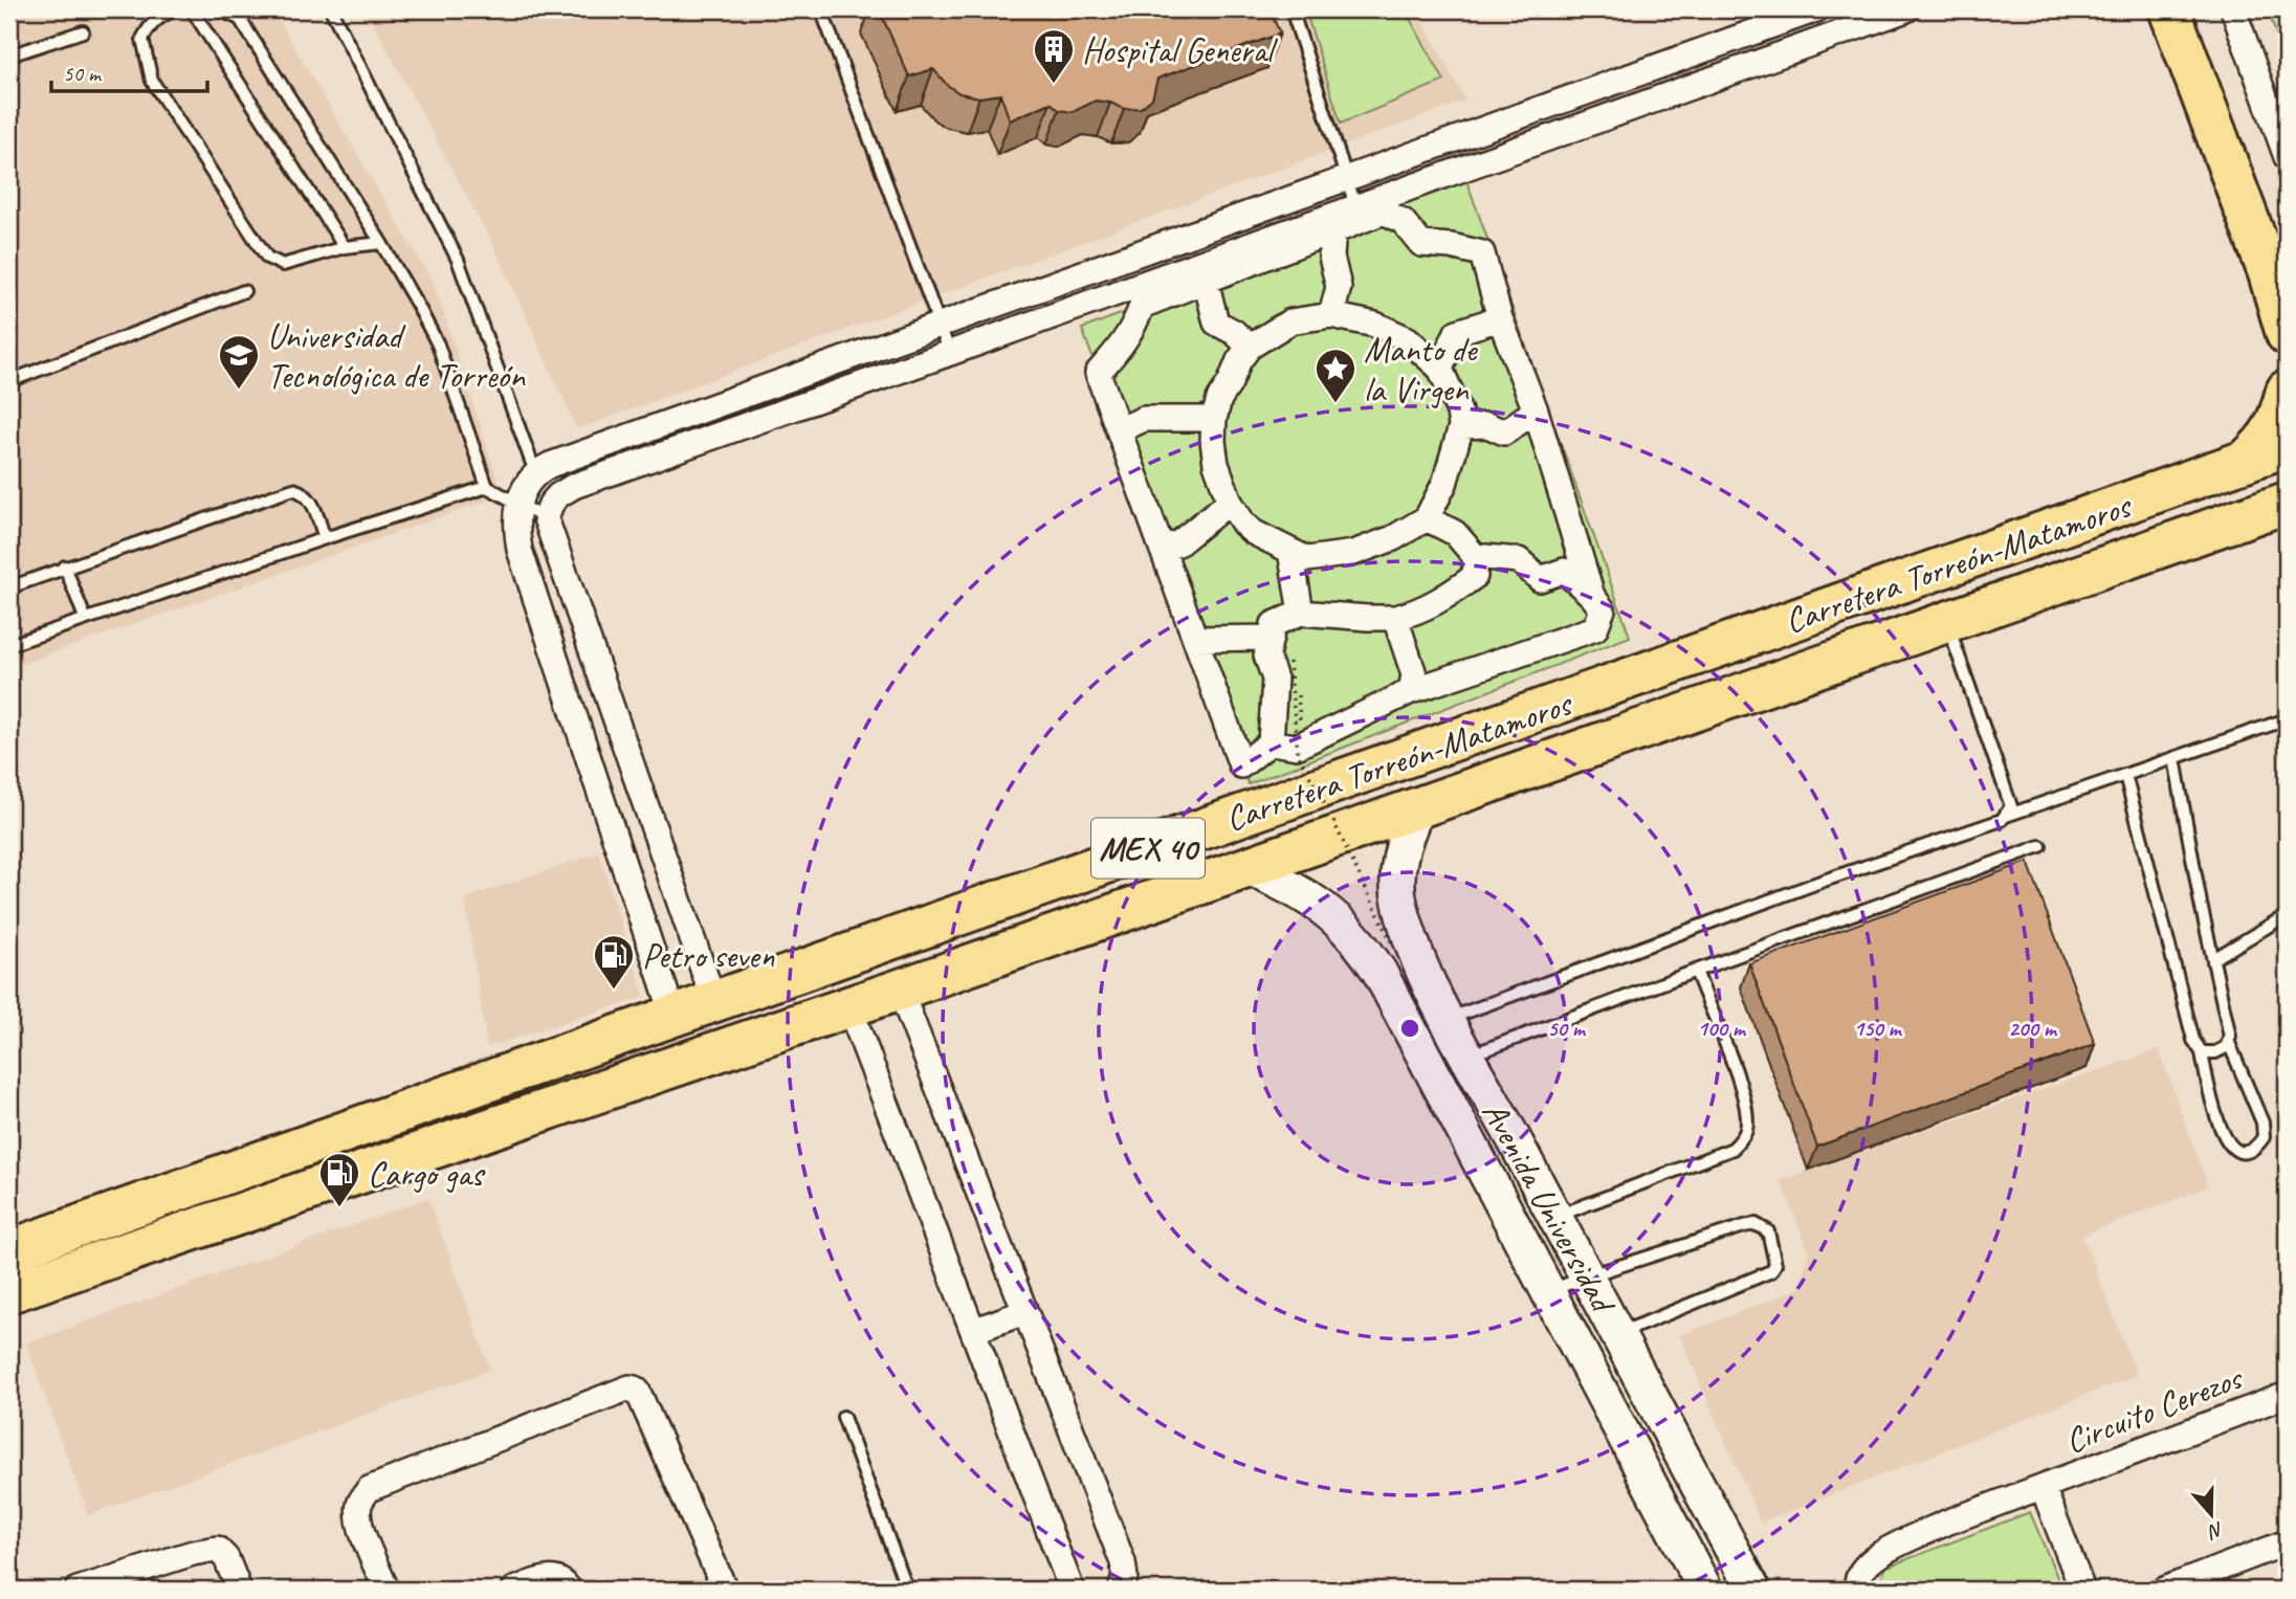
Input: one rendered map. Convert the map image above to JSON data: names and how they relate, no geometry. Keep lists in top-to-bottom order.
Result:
{
  "streets": {
    "highway": ["Carretera Torreón-Matamoros", "MEX 40"],
    "main road": ["Avenida Universidad"],
    "street": ["Circuito Cerezos"]
  },
  "crossings": [
    ["MEX 40", "Avenida Universidad"]
  ],
  "places": {
    "building": ["Hospital General"],
    "school or university": ["Universidad Tecnológica de Torreón"],
    "place": ["Manto de la Virgen"],
    "fuel station": ["Petro seven", "Cargo gas"]
  },
  "scale_bar": "50 m",
  "north": "bottom",
  "rings": [
    "50 m",
    "100 m",
    "150 m",
    "200 m"
  ]
}
